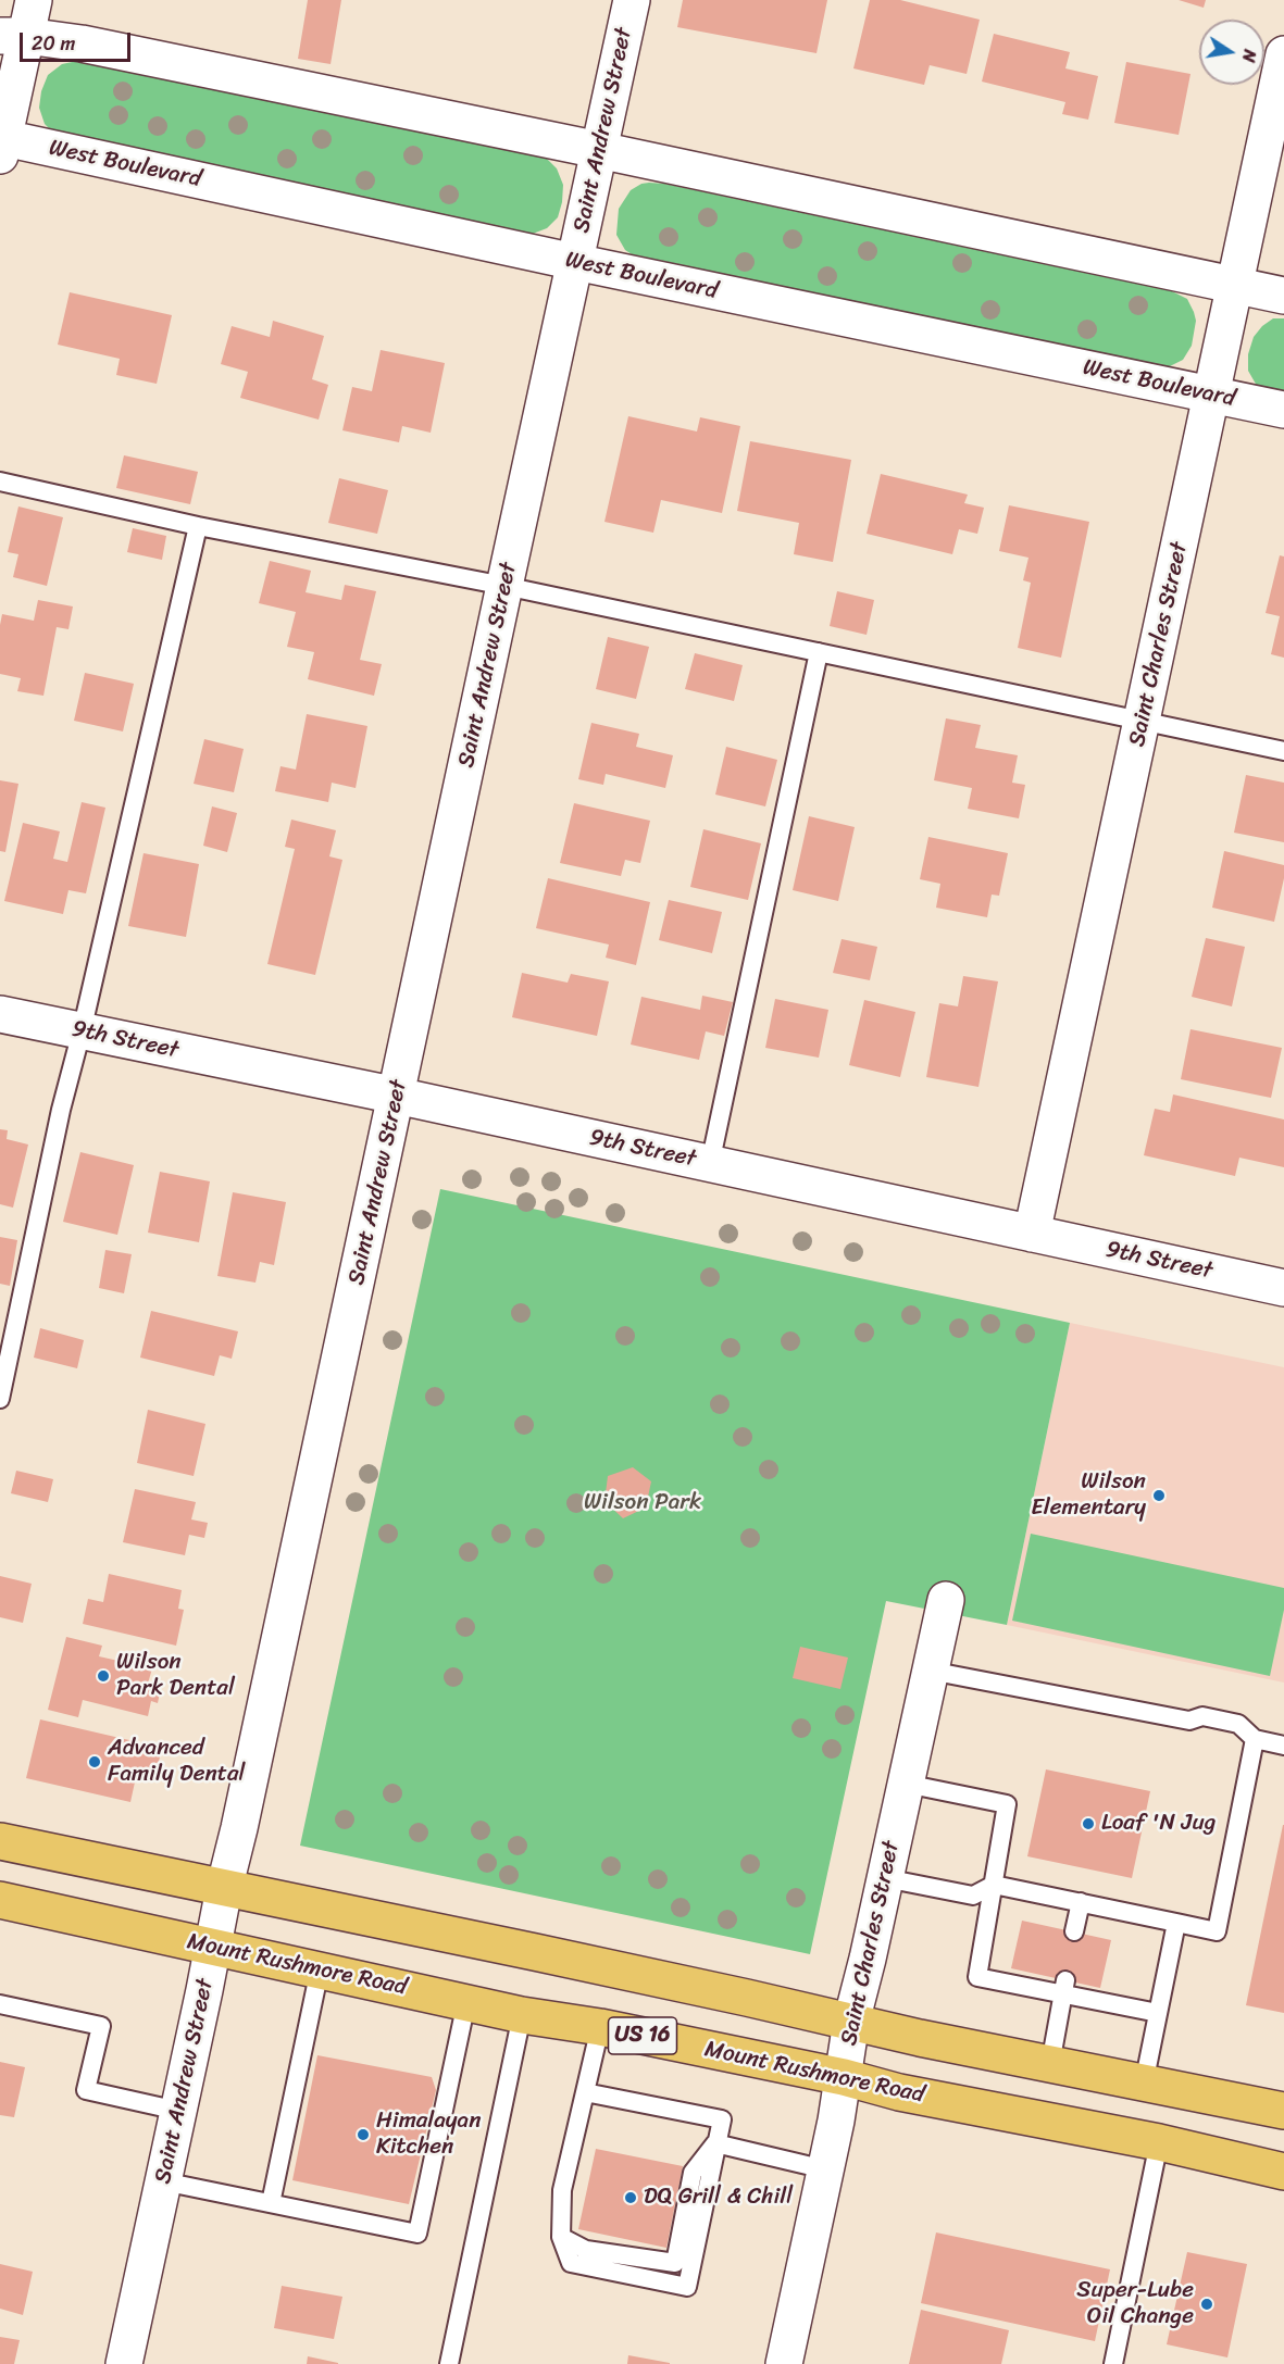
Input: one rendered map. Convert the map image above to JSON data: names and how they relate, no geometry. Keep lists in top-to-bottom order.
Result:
{
  "streets": {
    "highway": ["Mount Rushmore Road", "US 16"],
    "street": [
      "Saint Andrew Street",
      "West Boulevard",
      "Saint Charles Street",
      "9th Street"
    ]
  },
  "crossings": [
    ["Saint Andrew Street", "West Boulevard"],
    ["Saint Andrew Street", "9th Street"],
    ["Saint Andrew Street", "Mount Rushmore Road"],
    ["West Boulevard", "Saint Charles Street"],
    ["Saint Charles Street", "9th Street"],
    ["Saint Charles Street", "Mount Rushmore Road"]
  ],
  "parks": ["Wilson Park"],
  "places": [
    "Wilson Elementary",
    "Wilson Park Dental",
    "Advanced Family Dental",
    "Loaf 'N Jug",
    "Himalayan Kitchen",
    "DQ Grill & Chill",
    "Super-Lube Oil Change"
  ],
  "scale_bar": "20 m",
  "north": "right"
}
